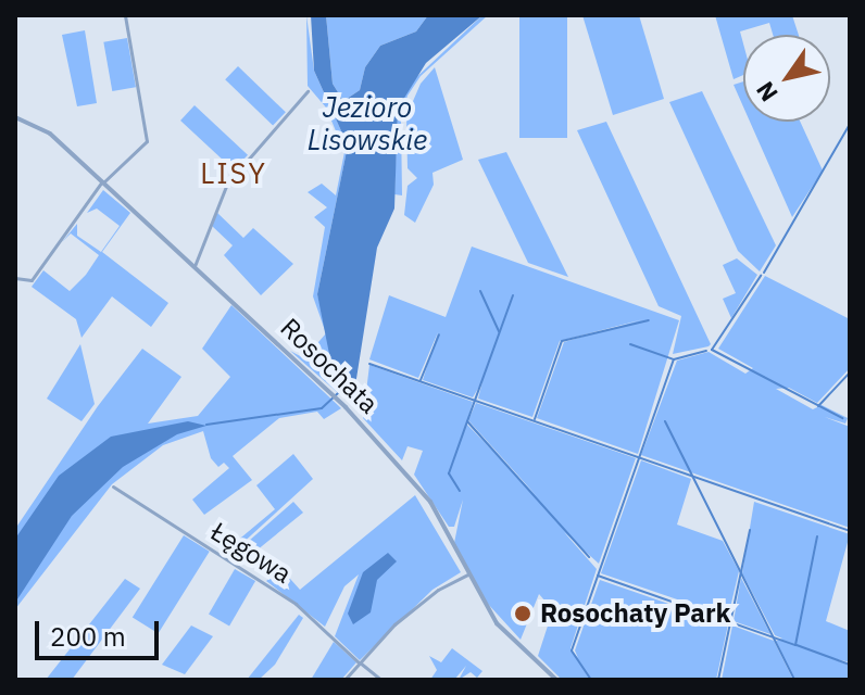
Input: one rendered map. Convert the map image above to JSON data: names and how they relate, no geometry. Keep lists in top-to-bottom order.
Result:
{
  "streets": {
    "street": ["Rosochata", "Łęgowa"]
  },
  "districts": ["LISY"],
  "water": ["Jezioro Lisowskie"],
  "places": ["Rosochaty Park"],
  "scale_bar": "200 m",
  "north": "bottom left"
}
